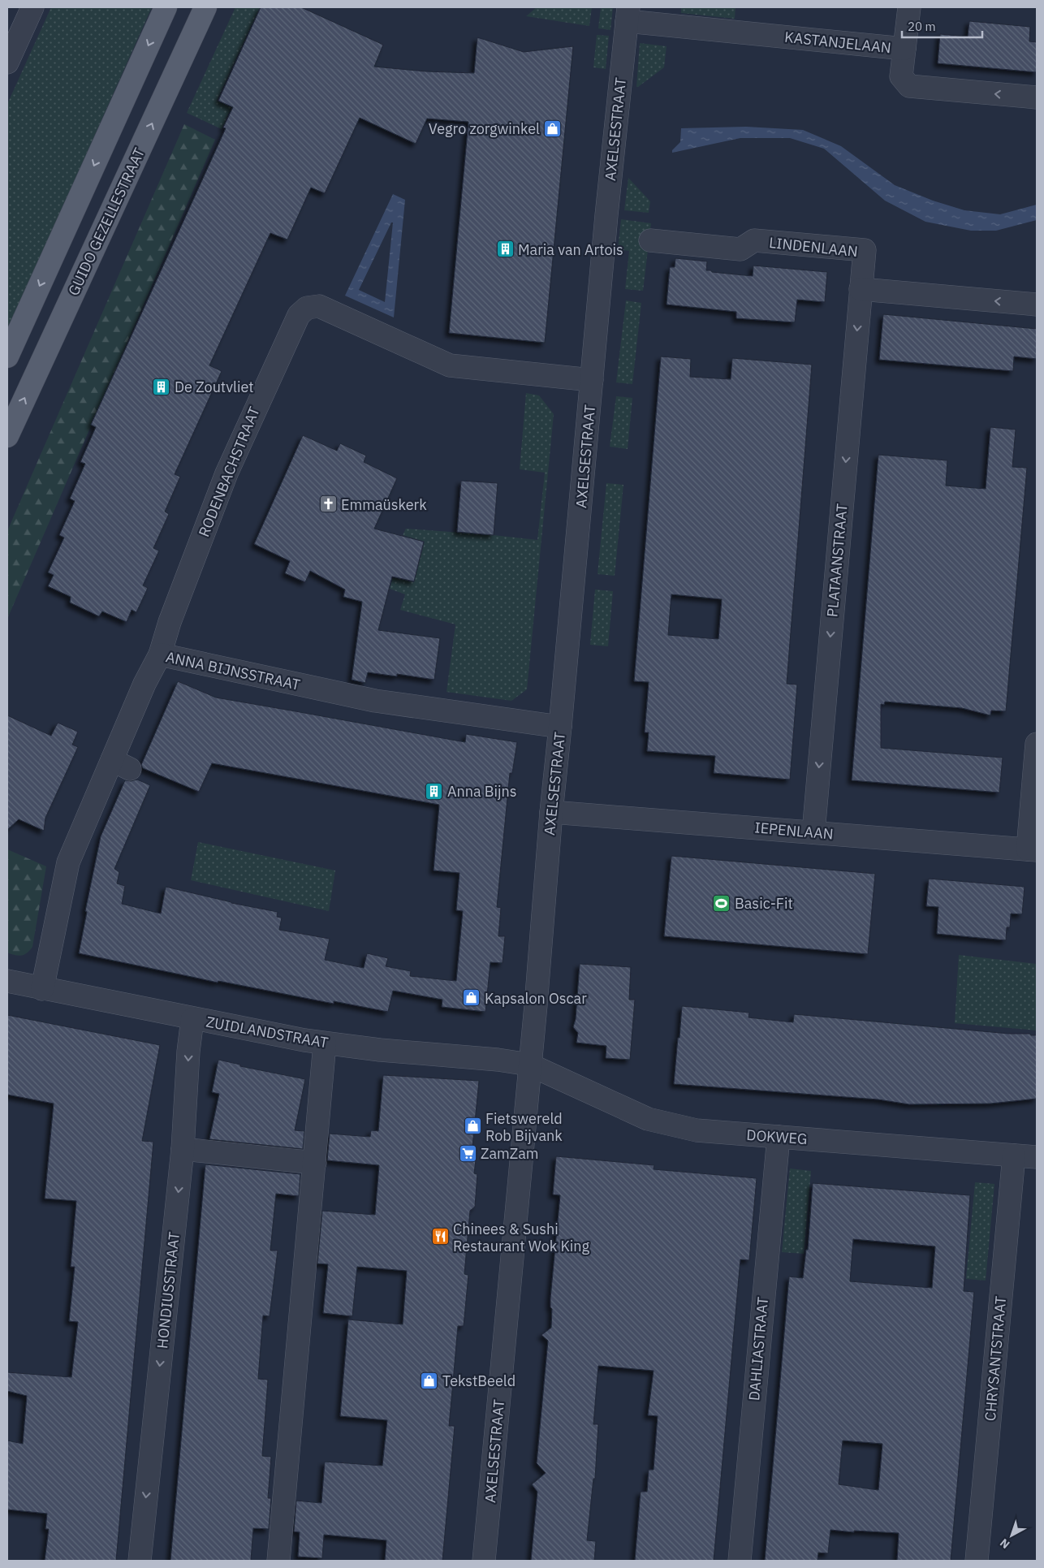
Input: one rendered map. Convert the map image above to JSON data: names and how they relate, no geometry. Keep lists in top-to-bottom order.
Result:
{
  "streets": {
    "main road": ["GUIDO GEZELLESTRAAT"],
    "street": [
      "KASTANJELAAN",
      "AXELSESTRAAT",
      "LINDENLAAN",
      "RODENBACHSTRAAT",
      "PLATAANSTRAAT",
      "ANNA BIJNSSTRAAT",
      "IEPENLAAN",
      "ZUIDLANDSTRAAT",
      "DOKWEG",
      "HONDIUSSTRAAT",
      "DAHLIASTRAAT",
      "CHRYSANTSTRAAT"
    ]
  },
  "crossings": [
    ["KASTANJELAAN", "AXELSESTRAAT"],
    ["AXELSESTRAAT", "RODENBACHSTRAAT"],
    ["AXELSESTRAAT", "ANNA BIJNSSTRAAT"],
    ["AXELSESTRAAT", "IEPENLAAN"],
    ["AXELSESTRAAT", "ZUIDLANDSTRAAT"],
    ["AXELSESTRAAT", "DOKWEG"],
    ["LINDENLAAN", "PLATAANSTRAAT"],
    ["RODENBACHSTRAAT", "ANNA BIJNSSTRAAT"],
    ["PLATAANSTRAAT", "IEPENLAAN"],
    ["ANNA BIJNSSTRAAT", "ZUIDLANDSTRAAT"],
    ["ZUIDLANDSTRAAT", "DOKWEG"],
    ["ZUIDLANDSTRAAT", "HONDIUSSTRAAT"],
    ["DOKWEG", "DAHLIASTRAAT"],
    ["DOKWEG", "CHRYSANTSTRAAT"]
  ],
  "one_way": ["PLATAANSTRAAT"],
  "places": {
    "shop": [
      "Vegro zorgwinkel",
      "Kapsalon Oscar",
      "Fietswereld Rob Bijvank",
      "TekstBeeld"
    ],
    "building": ["Maria van Artois", "De Zoutvliet", "Anna Bijns"],
    "church": ["Emmaüskerk"],
    "sports": ["Basic-Fit"],
    "supermarket": ["ZamZam"],
    "restaurant": ["Chinees & Sushi Restaurant Wok King"]
  },
  "scale_bar": "20 m",
  "north": "bottom left"
}
